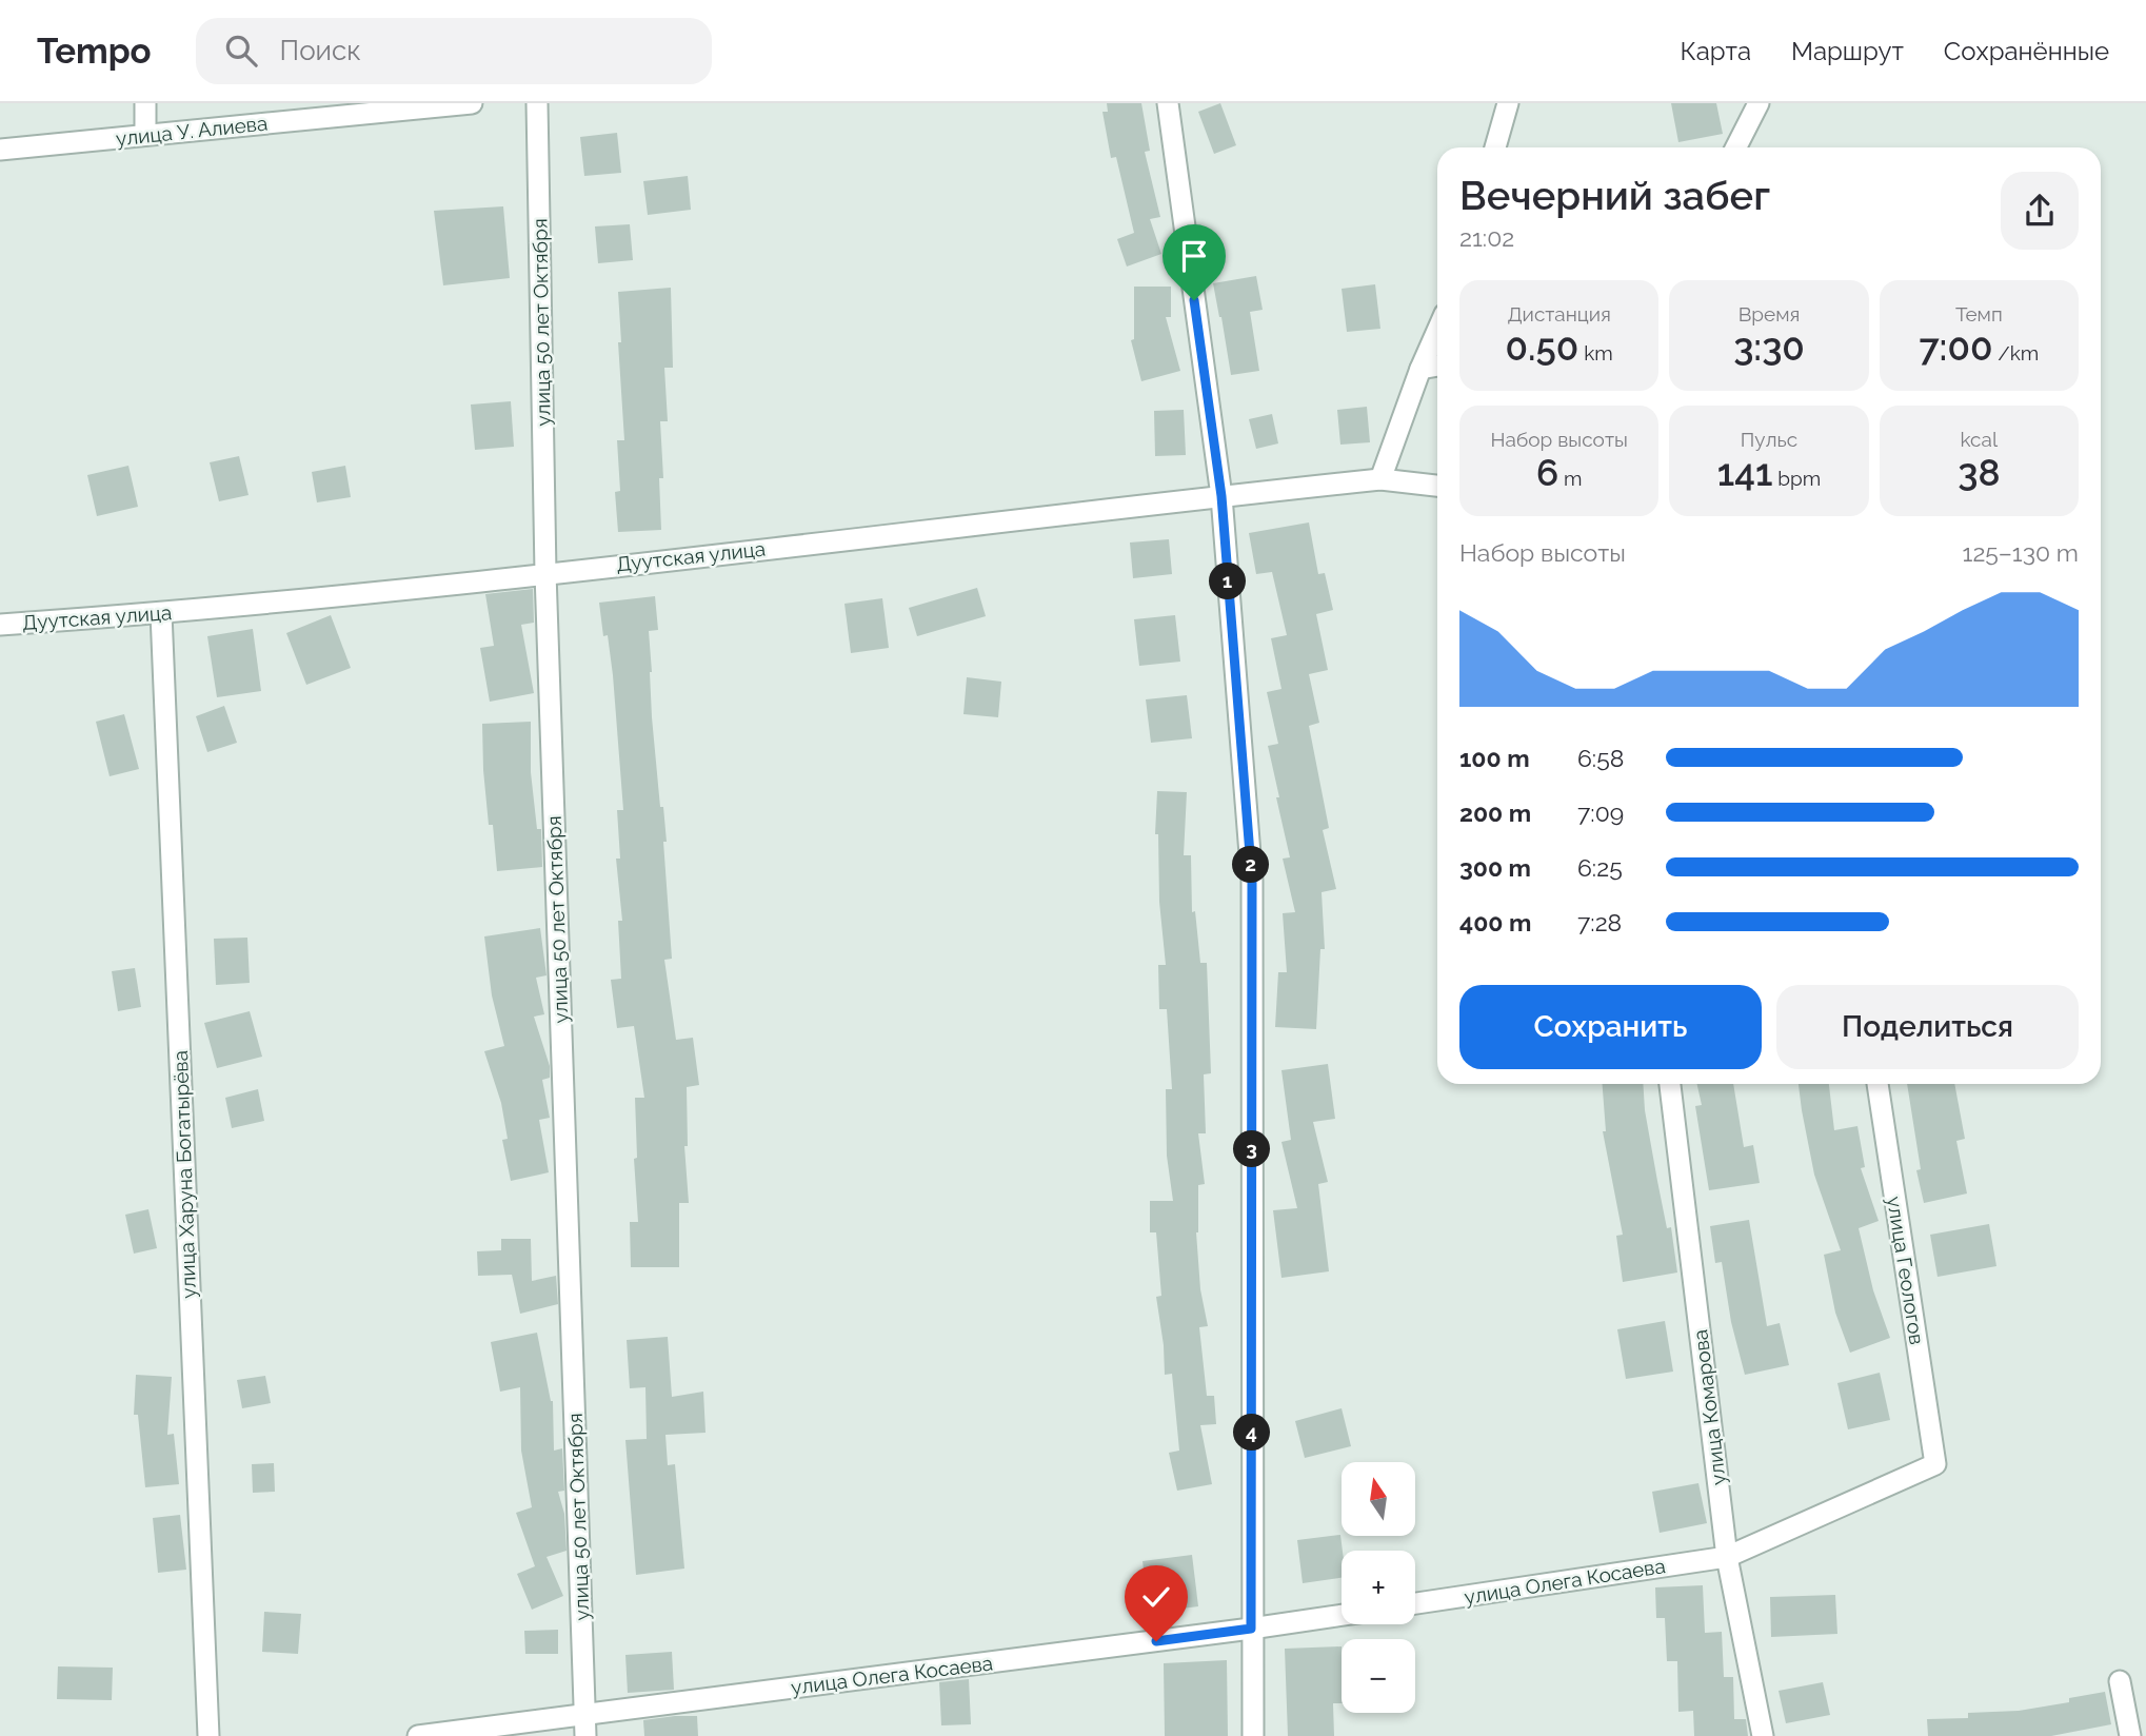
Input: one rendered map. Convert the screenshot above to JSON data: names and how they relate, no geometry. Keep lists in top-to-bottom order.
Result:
{
  "streets": {
    "street": [
      "улица У. Алиева",
      "улица 50 лет Октября",
      "Дуутская улица",
      "улица Харуна Богатырёва",
      "улица Геологов",
      "улица Комарова",
      "улица Олега Косаева"
    ]
  },
  "crossings": [
    ["улица 50 лет Октября", "Дуутская улица"],
    ["улица 50 лет Октября", "улица Олега Косаева"],
    ["Дуутская улица", "улица Харуна Богатырёва"],
    ["улица Геологов", "улица Олега Косаева"],
    ["улица Комарова", "улица Олега Косаева"]
  ],
  "north": "top",
  "page": {
    "header": "Tempo",
    "search": "Поиск",
    "nav": ["Карта", "Маршрут", "Сохранённые"],
    "heading": ["Вечерний забег", "21:02"],
    "stats": [
      ["Дистанция", "0.50 km"],
      ["Время", "3:30"],
      ["Темп", "7:00 /km"],
      ["Набор высоты", "6 m"],
      ["Пульс", "141 bpm"],
      ["kcal", "38"]
    ],
    "chart": ["Набор высоты", "125–130 m"],
    "pins": [
      "1",
      "2",
      "3",
      "4"
    ],
    "list": [
      {
        "name": "100 m",
        "note": "6:58"
      },
      {
        "name": "200 m",
        "note": "7:09"
      },
      {
        "name": "300 m",
        "note": "6:25"
      },
      {
        "name": "400 m",
        "note": "7:28"
      }
    ],
    "buttons": ["Сохранить", "Поделиться"],
    "map_buttons": ["+", "−"]
  }
}
